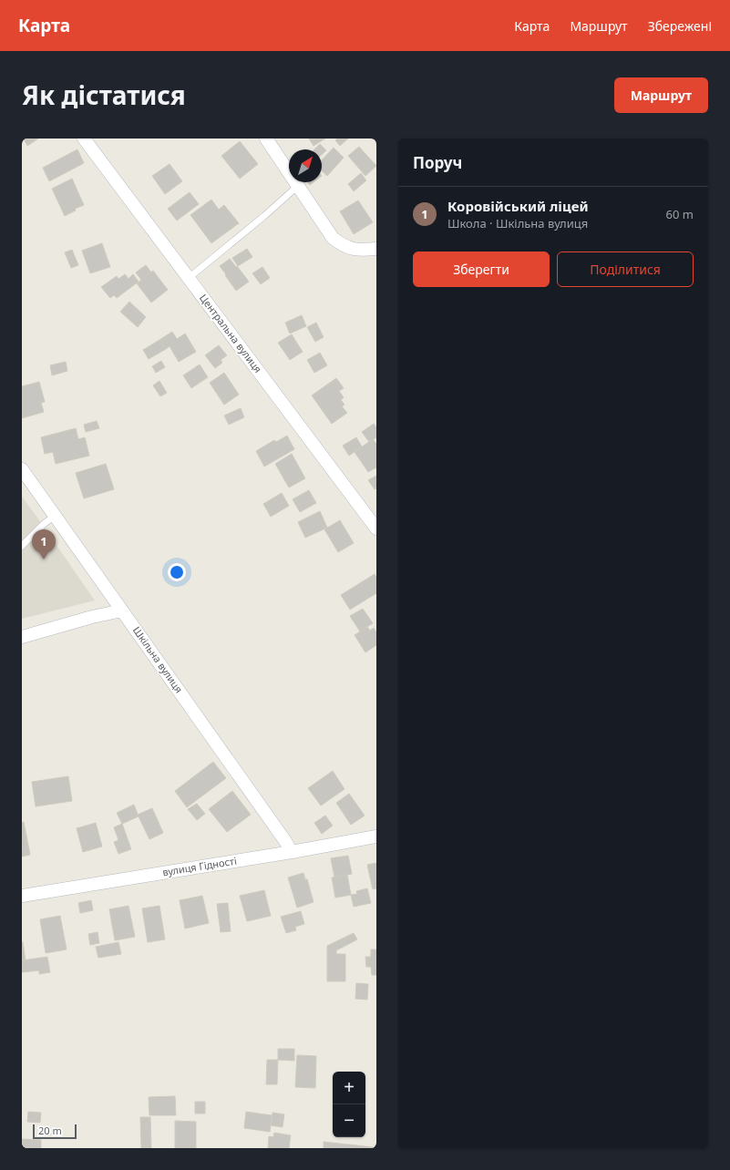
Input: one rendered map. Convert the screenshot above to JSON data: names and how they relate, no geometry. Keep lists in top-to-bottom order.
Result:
{
  "streets": {
    "street": ["Центральна вулиця", "Шкільна вулиця", "вулиця Гідності"]
  },
  "crossings": [
    ["Шкільна вулиця", "вулиця Гідності"]
  ],
  "scale_bar": "20 m",
  "north": "top right",
  "page": {
    "header": "Карта",
    "nav": ["Карта", "Маршрут", "Збережені"],
    "title": "Як дістатися",
    "buttons": [
      "Маршрут",
      ["Зберегти", "Поділитися"]
    ],
    "heading": "Поруч",
    "list": [
      {
        "mark": "1",
        "name": "Коровійський ліцей",
        "note": "Школа · Шкільна вулиця",
        "value": "60 m"
      }
    ],
    "pins": "1",
    "map_buttons": ["+", "−"],
    "scale": "20 m"
  }
}
